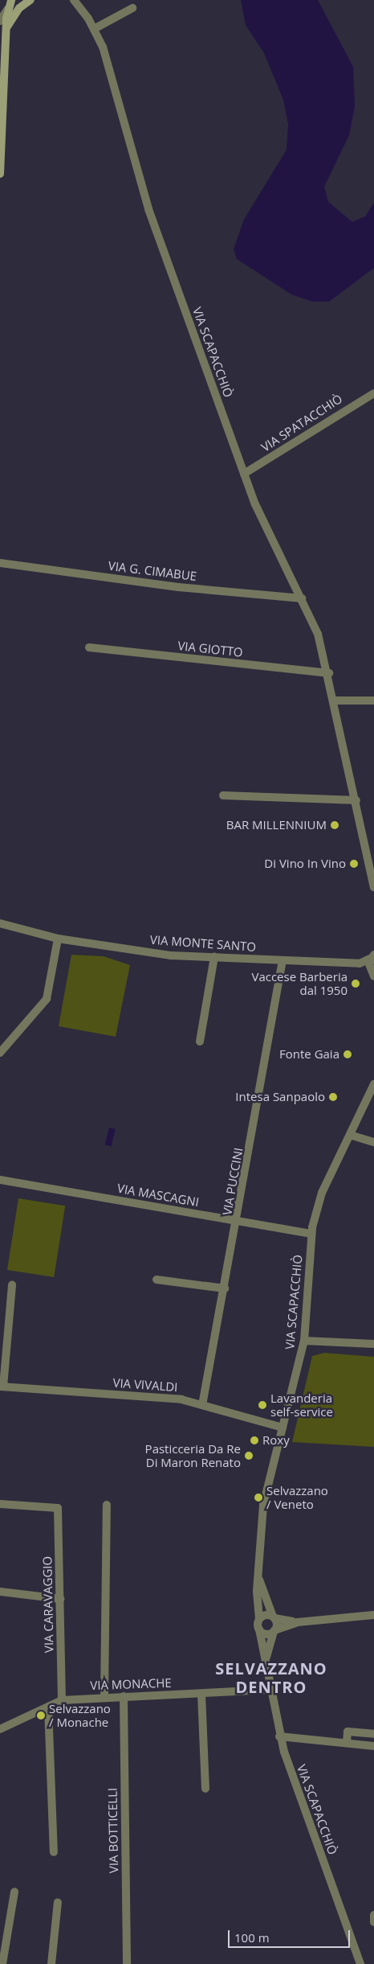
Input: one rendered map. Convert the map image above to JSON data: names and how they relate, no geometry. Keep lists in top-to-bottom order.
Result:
{
  "streets": {
    "street": [
      "VIA SCAPACCHIÒ",
      "VIA SPATACCHIÒ",
      "VIA G. CIMABUE",
      "VIA GIOTTO",
      "VIA MONTE SANTO",
      "VIA PUCCINI",
      "VIA MASCAGNI",
      "VIA VIVALDI",
      "VIA CARAVAGGIO",
      "VIA MONACHE",
      "VIA BOTTICELLI"
    ]
  },
  "crossings": [
    ["VIA SCAPACCHIÒ", "VIA SPATACCHIÒ"],
    ["VIA SCAPACCHIÒ", "VIA G. CIMABUE"],
    ["VIA SCAPACCHIÒ", "VIA GIOTTO"],
    ["VIA SCAPACCHIÒ", "VIA MASCAGNI"],
    ["VIA SCAPACCHIÒ", "VIA VIVALDI"],
    ["VIA SCAPACCHIÒ", "VIA MONACHE"],
    ["VIA MONTE SANTO", "VIA PUCCINI"],
    ["VIA PUCCINI", "VIA MASCAGNI"],
    ["VIA PUCCINI", "VIA VIVALDI"],
    ["VIA CARAVAGGIO", "VIA MONACHE"],
    ["VIA MONACHE", "VIA BOTTICELLI"]
  ],
  "districts": ["SELVAZZANO DENTRO"],
  "places": [
    "BAR MILLENNIUM",
    "Di Vino In Vino",
    "Vaccese Barberia dal 1950",
    "Fonte Gaia",
    "Intesa Sanpaolo",
    "Lavanderia self-service",
    "Roxy",
    "Pasticceria Da Re Di Maron Renato",
    "Selvazzano / Veneto",
    "Selvazzano / Monache"
  ],
  "scale_bar": "100 m"
}
